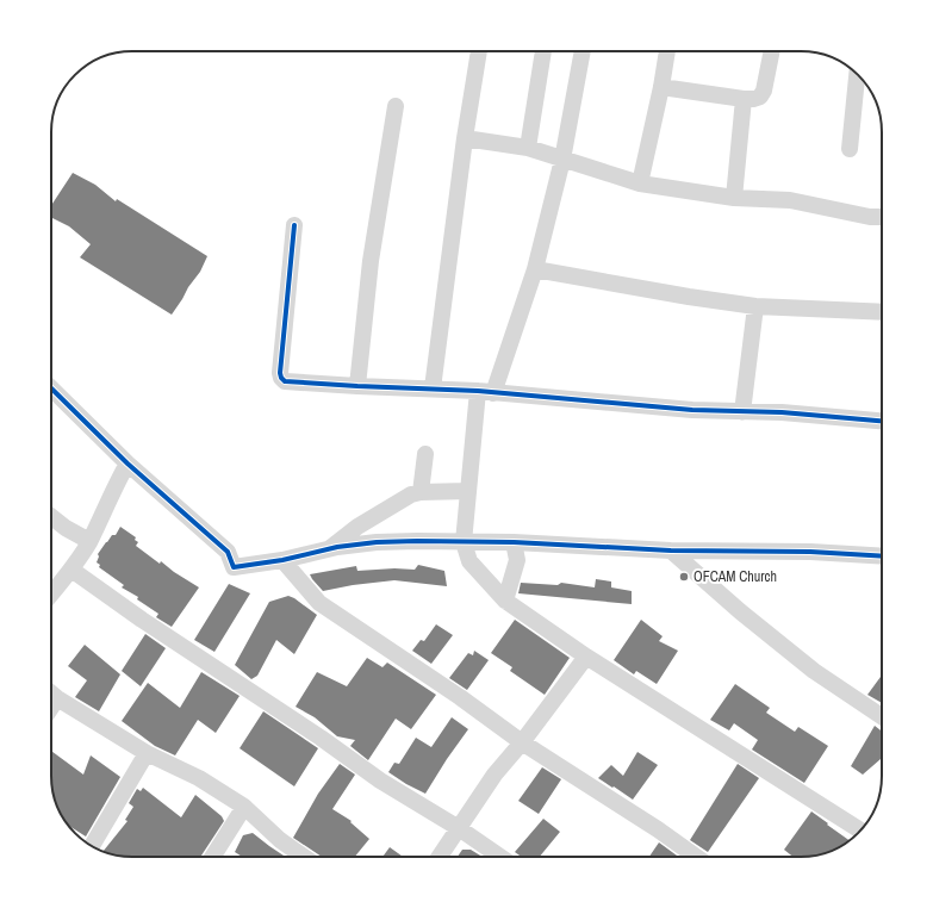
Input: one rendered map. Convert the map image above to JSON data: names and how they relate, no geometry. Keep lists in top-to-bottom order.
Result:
{
  "places": ["OFCAM Church"]
}
